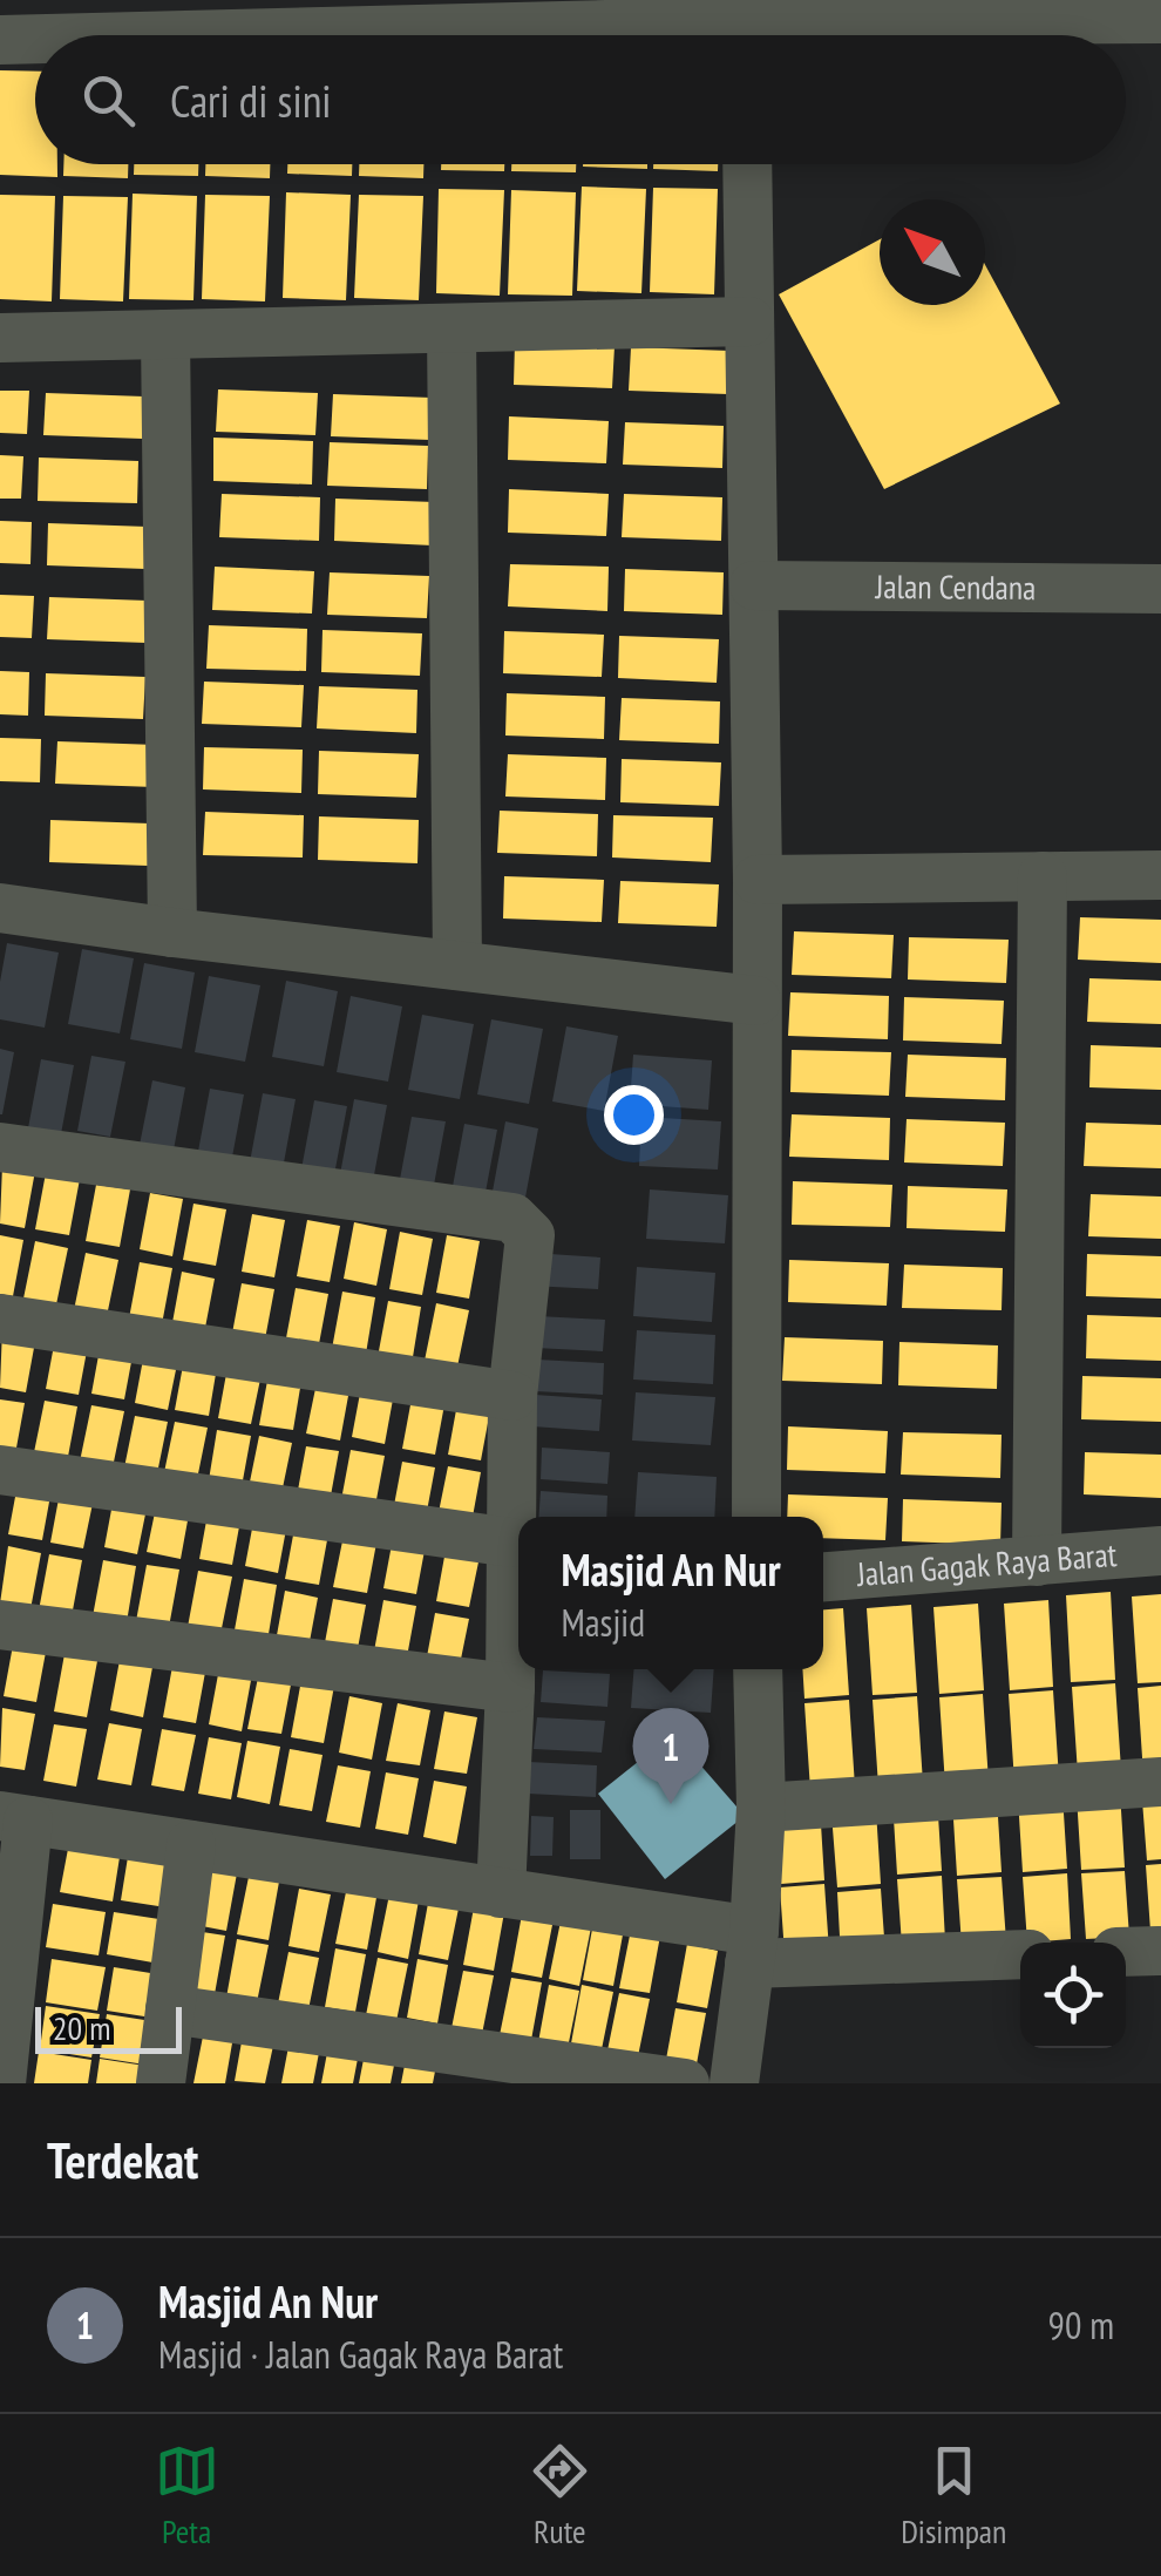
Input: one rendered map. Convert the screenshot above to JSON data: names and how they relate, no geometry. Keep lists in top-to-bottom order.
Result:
{
  "streets": {
    "street": ["Jalan Cendana", "Jalan Gagak Raya Barat"]
  },
  "scale_bar": "20 m",
  "north": "top left",
  "page": {
    "search": "Cari di sini",
    "popup": ["Masjid An Nur", "Masjid"],
    "pins": "1",
    "scale": "20 m",
    "heading": "Terdekat",
    "list": [
      {
        "mark": "1",
        "name": "Masjid An Nur",
        "note": "Masjid · Jalan Gagak Raya Barat",
        "value": "90 m"
      }
    ],
    "nav": ["Peta", "Rute", "Disimpan"]
  }
}
